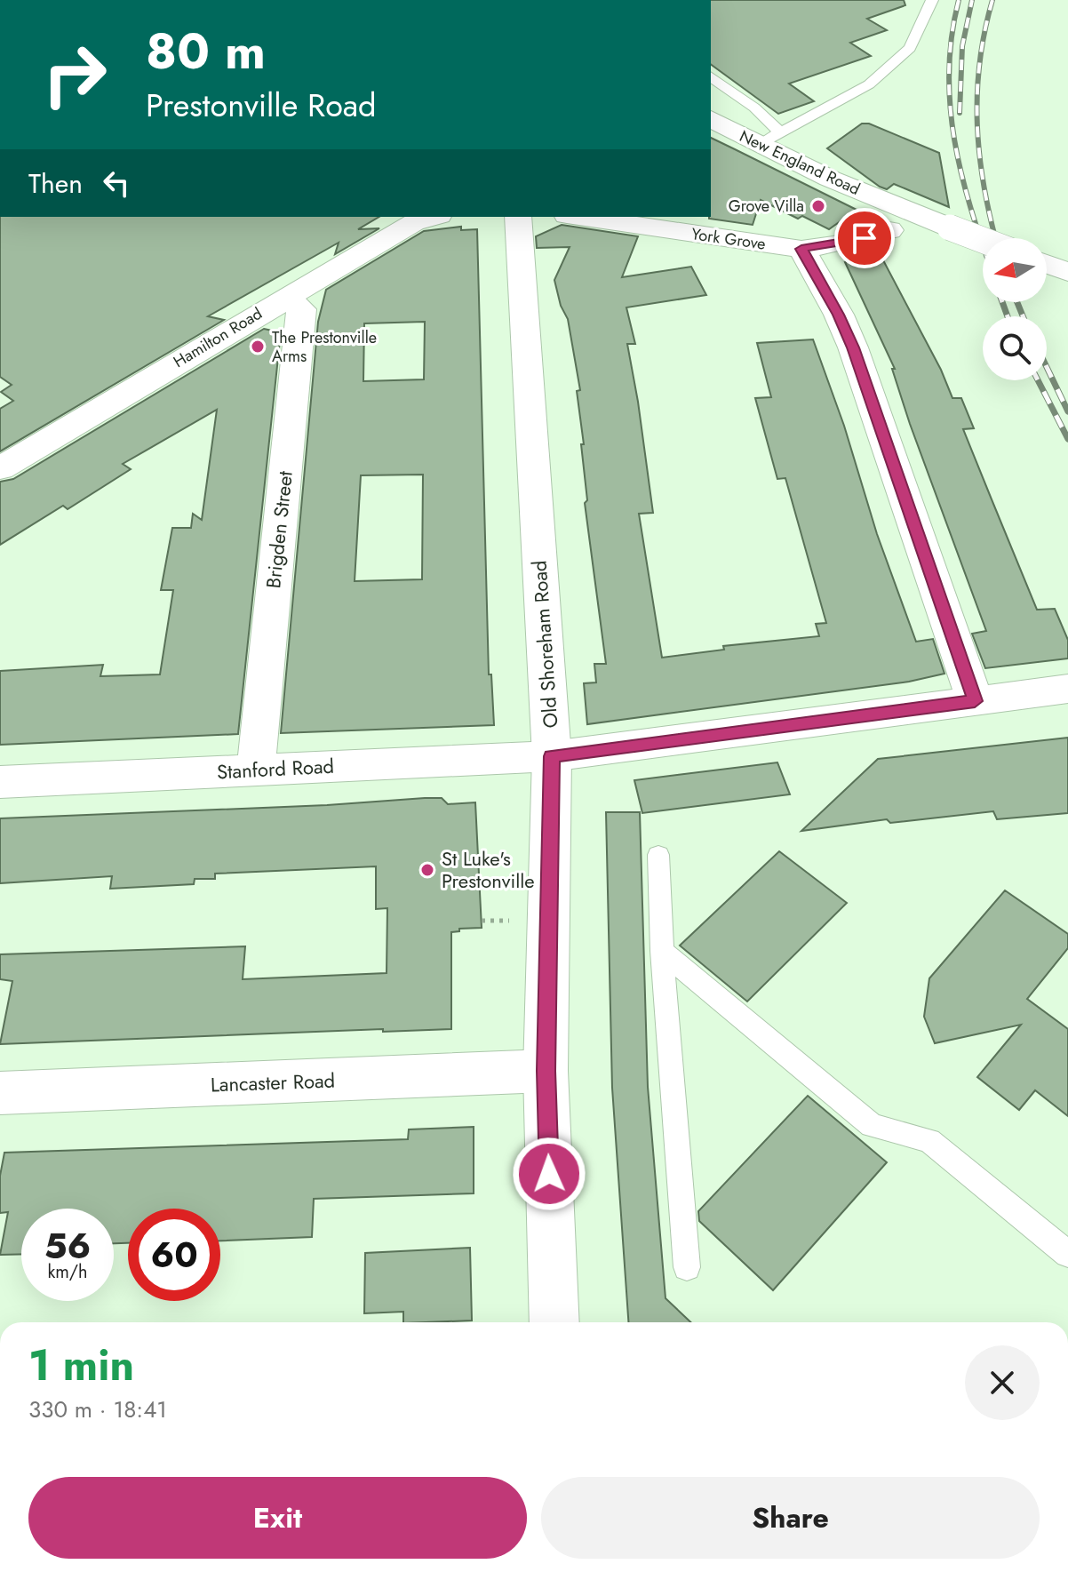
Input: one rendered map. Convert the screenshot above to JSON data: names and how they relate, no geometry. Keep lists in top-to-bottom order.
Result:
{
  "streets": {
    "street": [
      "New England Road",
      "York Grove",
      "Hamilton Road",
      "Brigden Street",
      "Old Shoreham Road",
      "Stanford Road",
      "Lancaster Road"
    ]
  },
  "crossings": [
    ["Hamilton Road", "Brigden Street"],
    ["Brigden Street", "Stanford Road"],
    ["Old Shoreham Road", "Stanford Road"],
    ["Old Shoreham Road", "Lancaster Road"]
  ],
  "places": ["Grove Villa", "The Prestonville Arms", "St Luke's Prestonville"],
  "north": "left",
  "page": {
    "turn": ["80 m", "Prestonville Road"],
    "then": "Then",
    "speed": "56 km/h",
    "limit": "60",
    "heading": ["1 min", "330 m · 18:41"],
    "buttons": ["Exit", "Share"]
  }
}
